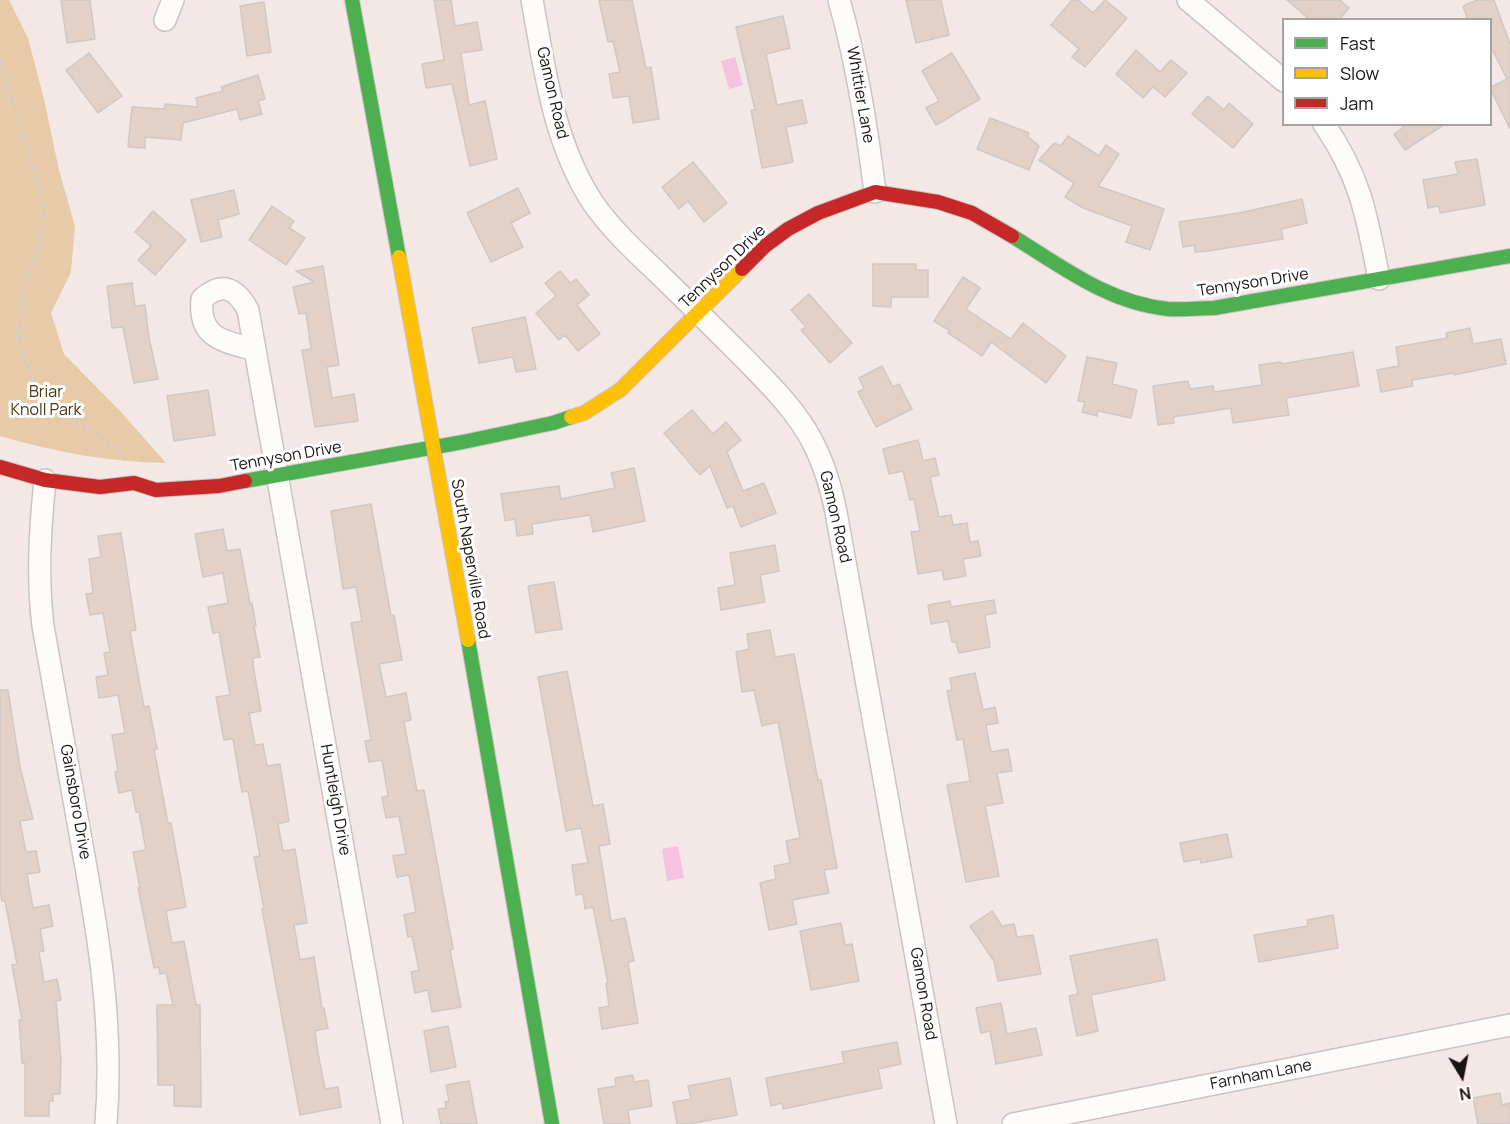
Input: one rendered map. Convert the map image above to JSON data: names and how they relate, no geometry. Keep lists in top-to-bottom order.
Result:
{
  "streets": {
    "street": [
      "Gamon Road",
      "Whittier Lane",
      "Tennyson Drive",
      "South Naperville Road",
      "Huntleigh Drive",
      "Gainsboro Drive",
      "Farnham Lane"
    ]
  },
  "crossings": [
    ["Gamon Road", "Tennyson Drive"],
    ["Whittier Lane", "Tennyson Drive"],
    ["Tennyson Drive", "South Naperville Road"],
    ["Tennyson Drive", "Huntleigh Drive"],
    ["Tennyson Drive", "Gainsboro Drive"]
  ],
  "parks": ["Briar Knoll Park"],
  "legend": ["Fast", "Slow", "Jam"],
  "north": "bottom"
}
